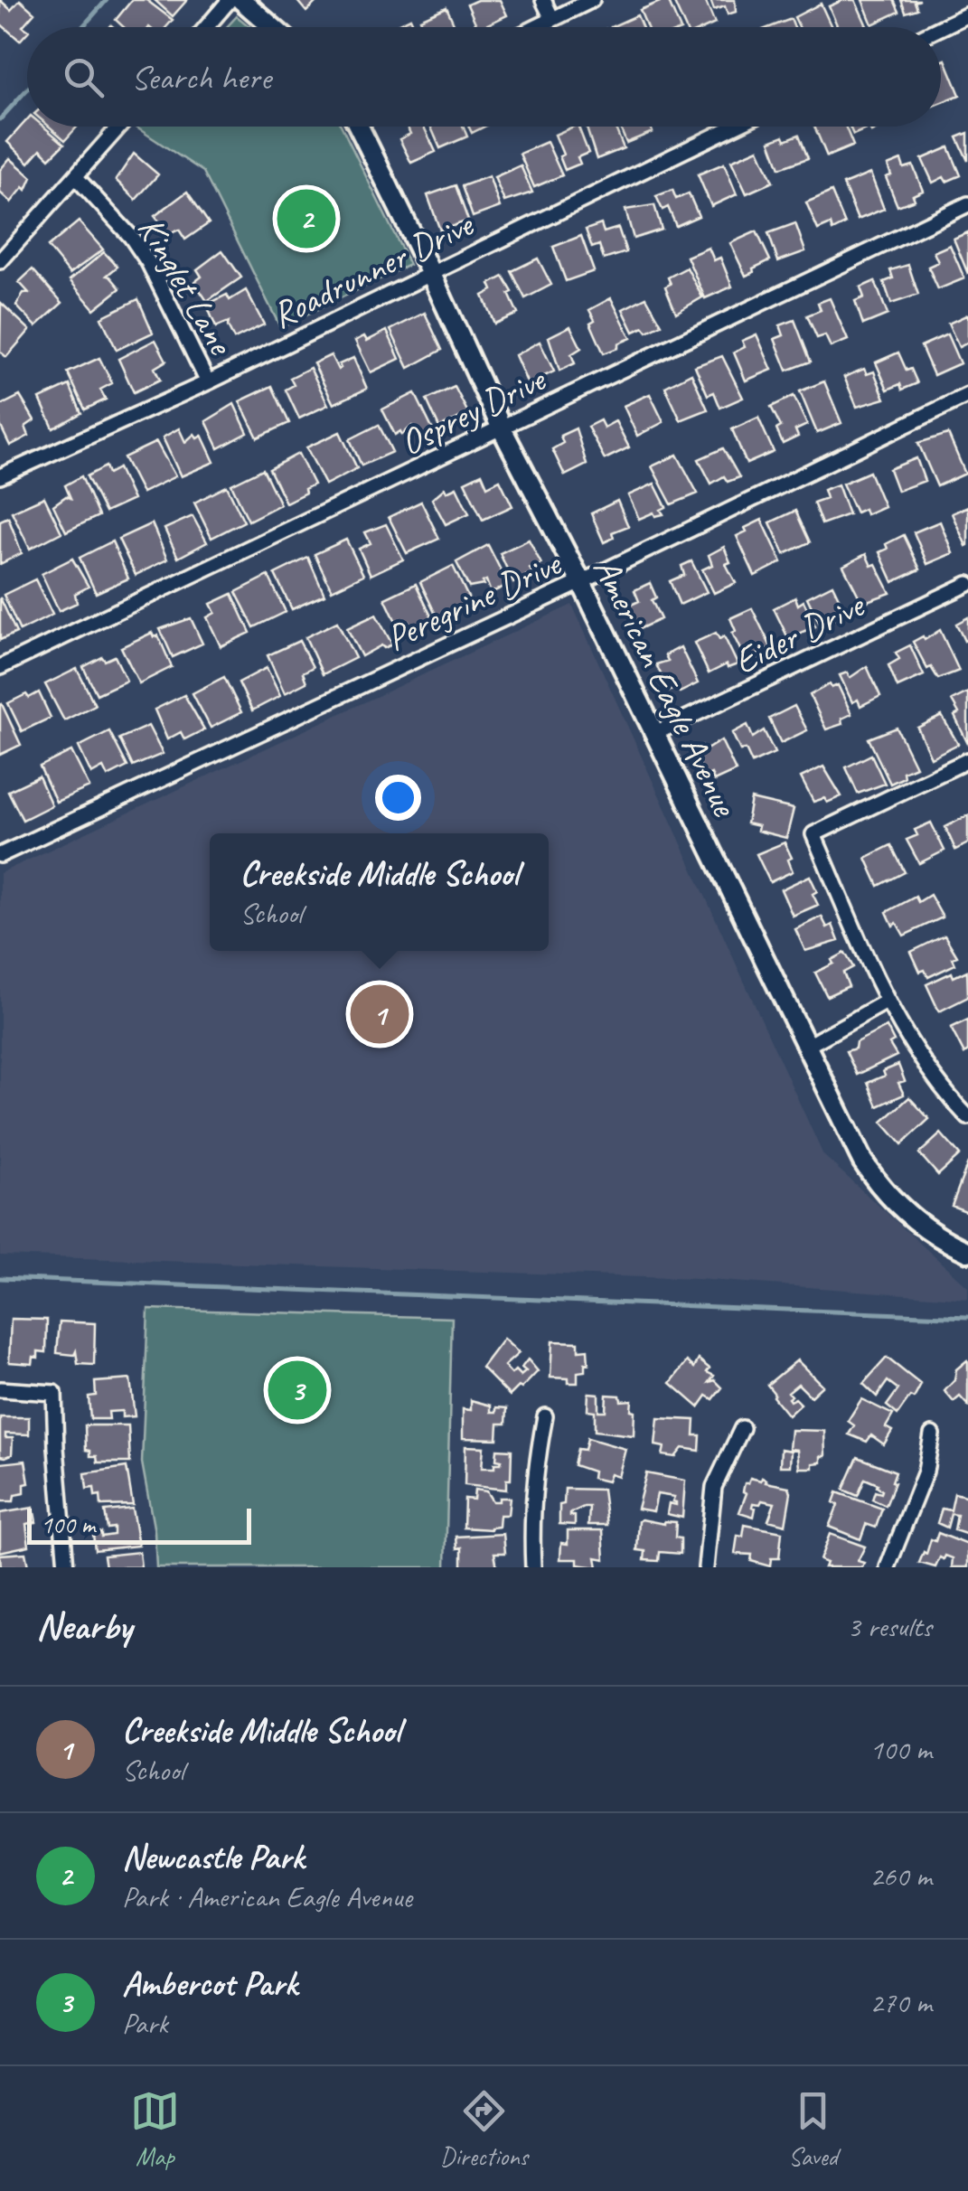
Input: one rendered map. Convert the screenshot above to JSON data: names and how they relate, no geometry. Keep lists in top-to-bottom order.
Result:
{
  "streets": {
    "street": [
      "Roadrunner Drive",
      "Kinglet Lane",
      "Osprey Drive",
      "Peregrine Drive",
      "Eider Drive",
      "American Eagle Avenue"
    ]
  },
  "crossings": [
    ["Roadrunner Drive", "Kinglet Lane"],
    ["Roadrunner Drive", "American Eagle Avenue"],
    ["Osprey Drive", "American Eagle Avenue"],
    ["Peregrine Drive", "American Eagle Avenue"],
    ["Eider Drive", "American Eagle Avenue"]
  ],
  "scale_bar": "100 m",
  "page": {
    "search": "Search here",
    "pins": ["2", "1", "3"],
    "popup": ["Creekside Middle School", "School"],
    "scale": "100 m",
    "heading": ["Nearby", "3 results"],
    "list": [
      {
        "mark": "1",
        "name": "Creekside Middle School",
        "note": "School",
        "value": "100 m"
      },
      {
        "mark": "2",
        "name": "Newcastle Park",
        "note": "Park · American Eagle Avenue",
        "value": "260 m"
      },
      {
        "mark": "3",
        "name": "Ambercot Park",
        "note": "Park",
        "value": "270 m"
      }
    ],
    "nav": ["Map", "Directions", "Saved"]
  }
}
